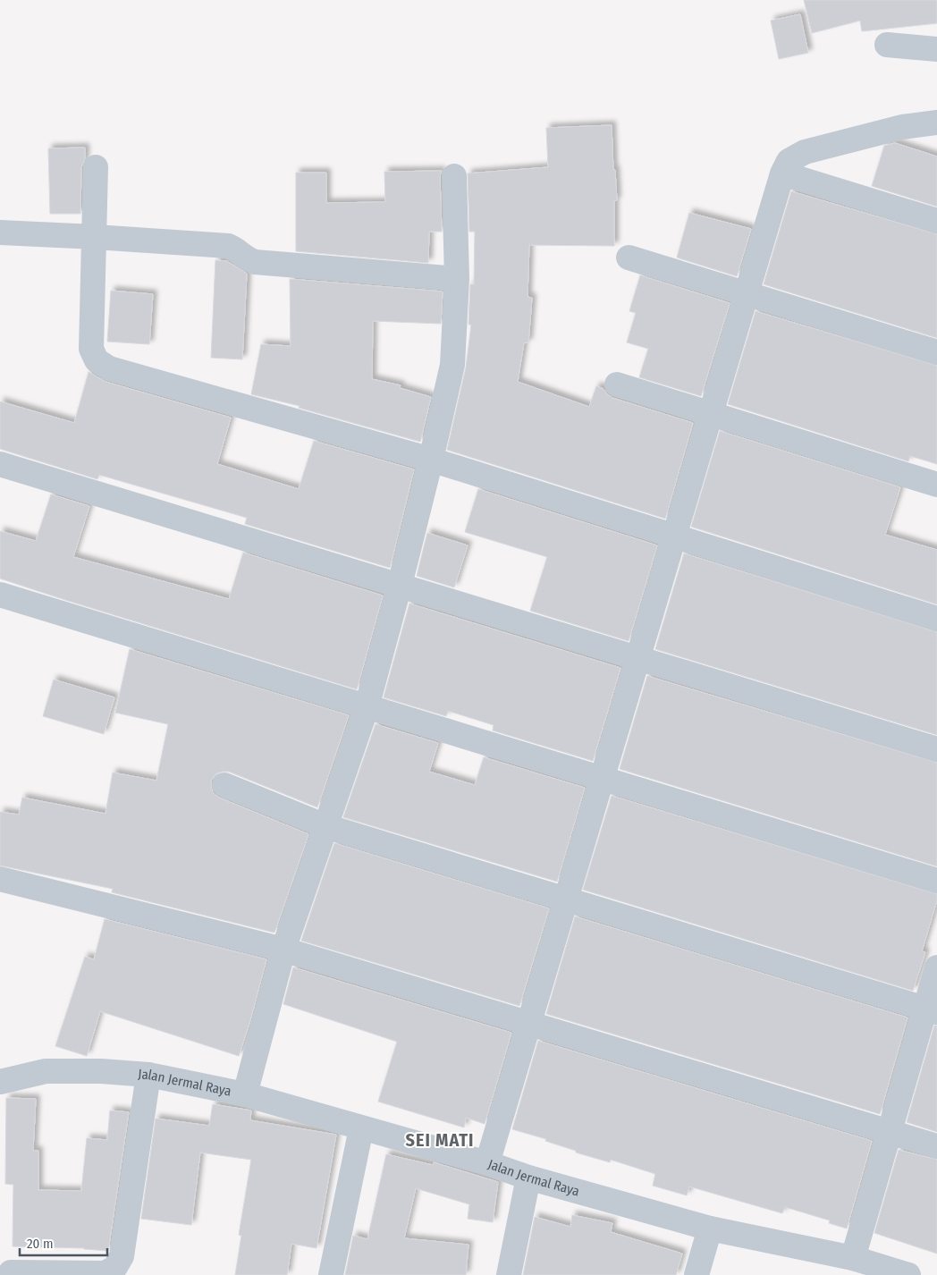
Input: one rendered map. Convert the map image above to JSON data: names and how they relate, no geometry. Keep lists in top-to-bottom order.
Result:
{
  "streets": {
    "street": ["Jalan Jermal Raya"]
  },
  "districts": ["SEI MATI"],
  "scale_bar": "20 m"
}
